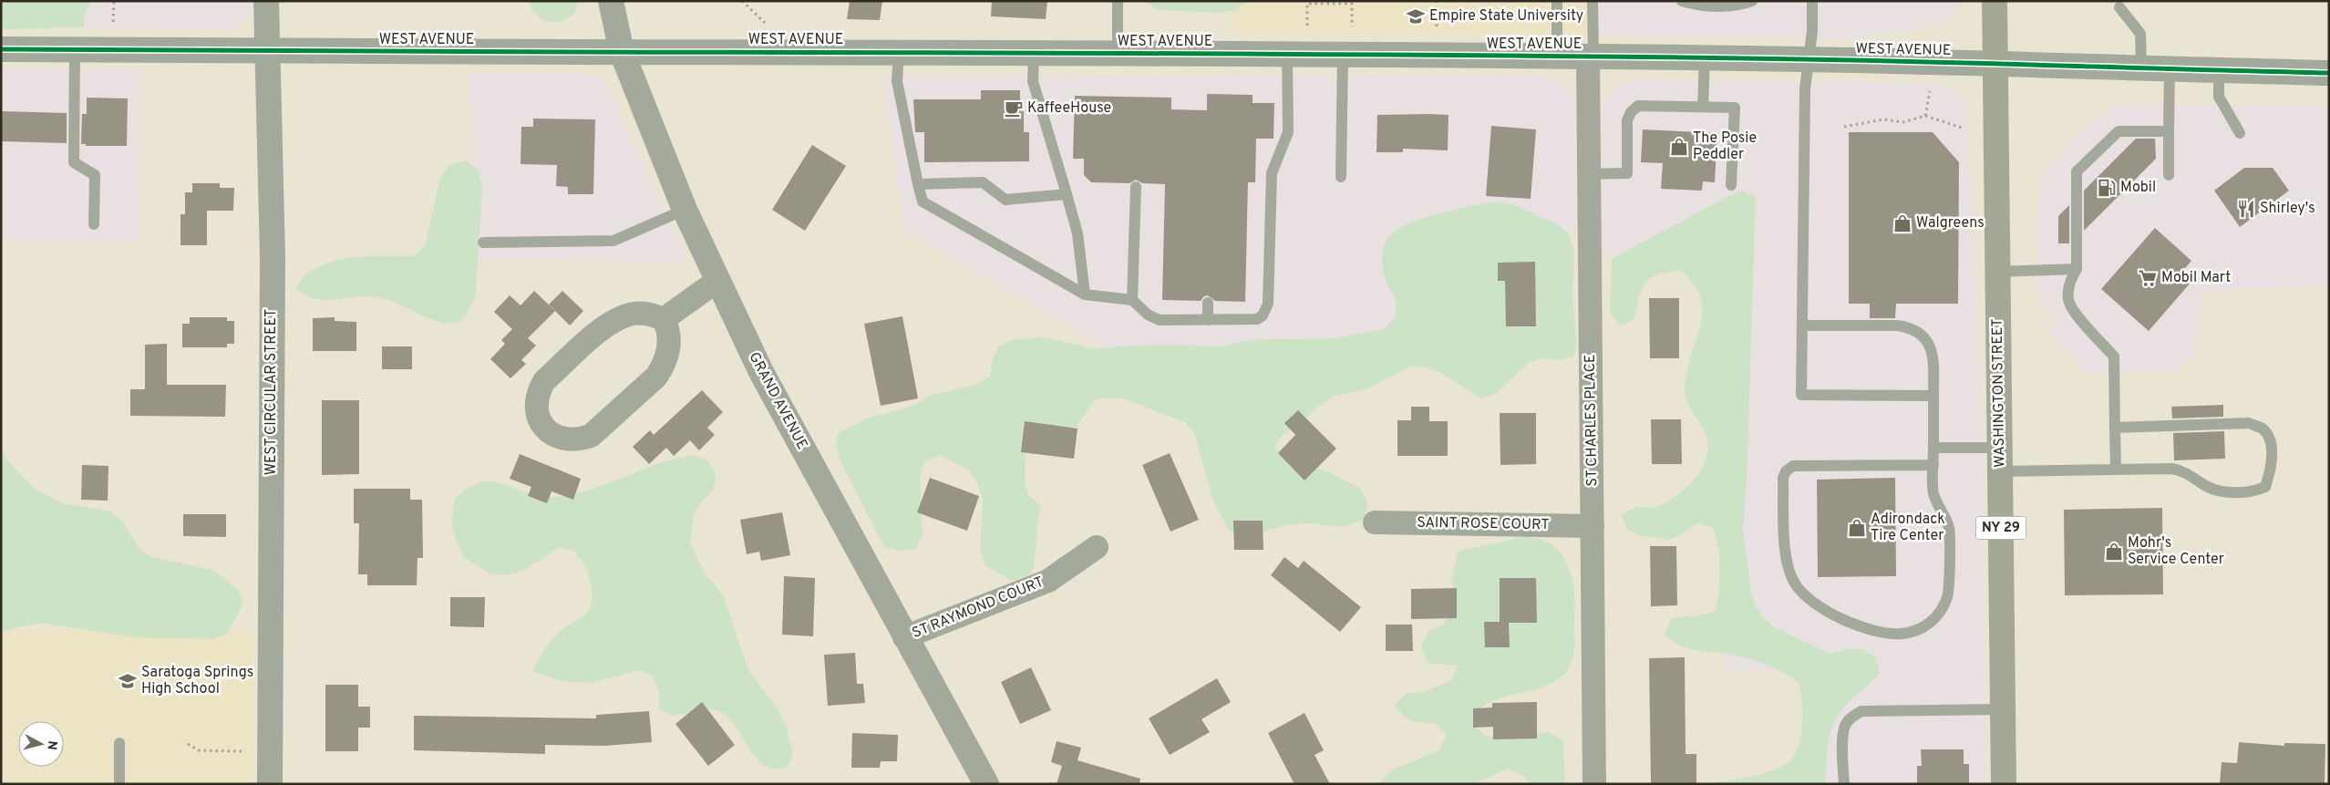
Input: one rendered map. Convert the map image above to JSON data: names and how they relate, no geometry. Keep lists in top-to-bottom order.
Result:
{
  "streets": {
    "highway": ["WASHINGTON STREET", "NY 29"],
    "street": [
      "WEST AVENUE",
      "WEST CIRCULAR STREET",
      "GRAND AVENUE",
      "ST CHARLES PLACE",
      "SAINT ROSE COURT",
      "ST RAYMOND COURT"
    ]
  },
  "crossings": [
    ["WEST AVENUE", "WEST CIRCULAR STREET"],
    ["WEST AVENUE", "WASHINGTON STREET"],
    ["WEST AVENUE", "GRAND AVENUE"],
    ["WEST AVENUE", "ST CHARLES PLACE"],
    ["GRAND AVENUE", "ST RAYMOND COURT"],
    ["ST CHARLES PLACE", "SAINT ROSE COURT"]
  ],
  "places": {
    "school or university": ["Empire State University", "Saratoga Springs High School"],
    "cafe": ["KaffeeHouse"],
    "shop": [
      "The Posie Peddler",
      "Walgreens",
      "Adirondack Tire Center",
      "Mohr's Service Center"
    ],
    "fuel station": ["Mobil"],
    "restaurant": ["Shirley's"],
    "supermarket": ["Mobil Mart"]
  },
  "north": "right"
}
